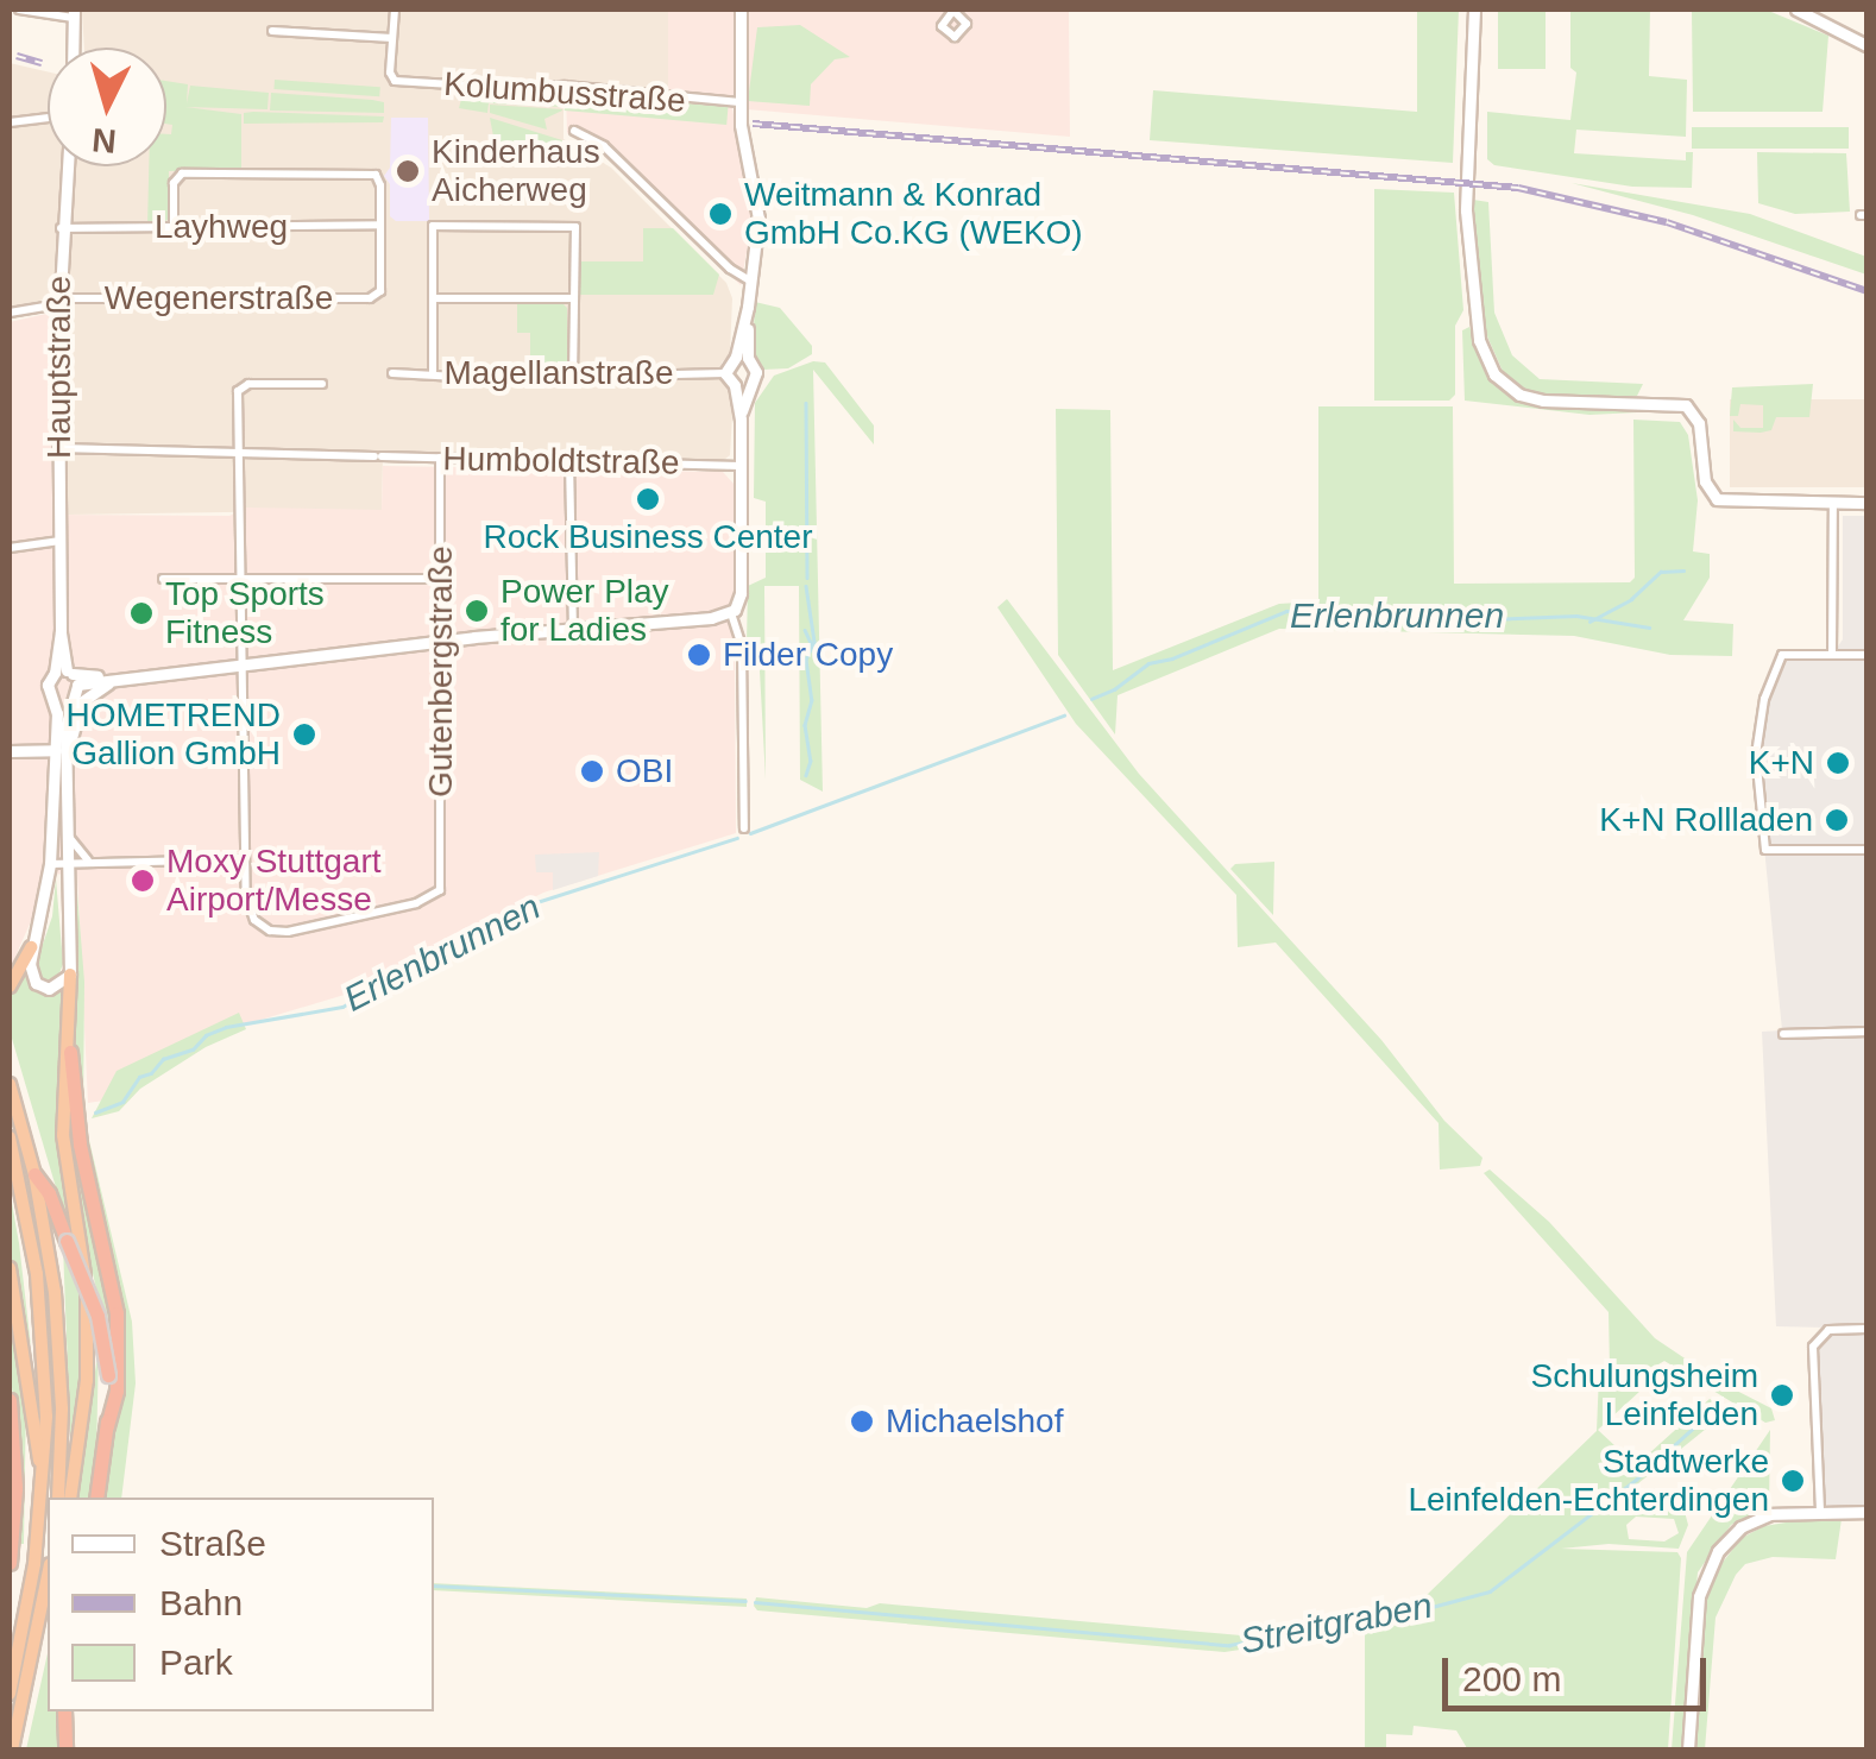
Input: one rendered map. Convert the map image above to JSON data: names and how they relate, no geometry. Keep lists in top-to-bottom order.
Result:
{
  "streets": {
    "main road": ["Hauptstraße"],
    "street": [
      "Kolumbusstraße",
      "Layhweg",
      "Wegenerstraße",
      "Magellanstraße",
      "Humboldtstraße",
      "Gutenbergstraße"
    ]
  },
  "crossings": [
    ["Layhweg", "Wegenerstraße"],
    ["Layhweg", "Hauptstraße"],
    ["Wegenerstraße", "Hauptstraße"],
    ["Hauptstraße", "Humboldtstraße"],
    ["Humboldtstraße", "Gutenbergstraße"]
  ],
  "water": ["Erlenbrunnen", "Streitgraben"],
  "places": [
    "Kinderhaus Aicherweg",
    "Weitmann & Konrad GmbH Co.KG (WEKO)",
    "Rock Business Center",
    "Power Play for Ladies",
    "Top Sports Fitness",
    "Filder Copy",
    "HOMETREND Gallion GmbH",
    "K+N",
    "OBI",
    "K+N Rollladen",
    "Moxy Stuttgart Airport/Messe",
    "Schulungsheim Leinfelden",
    "Michaelshof",
    "Stadtwerke Leinfelden-Echterdingen"
  ],
  "legend": ["Straße", "Bahn", "Park"],
  "scale_bar": "200 m",
  "north": "bottom"
}
